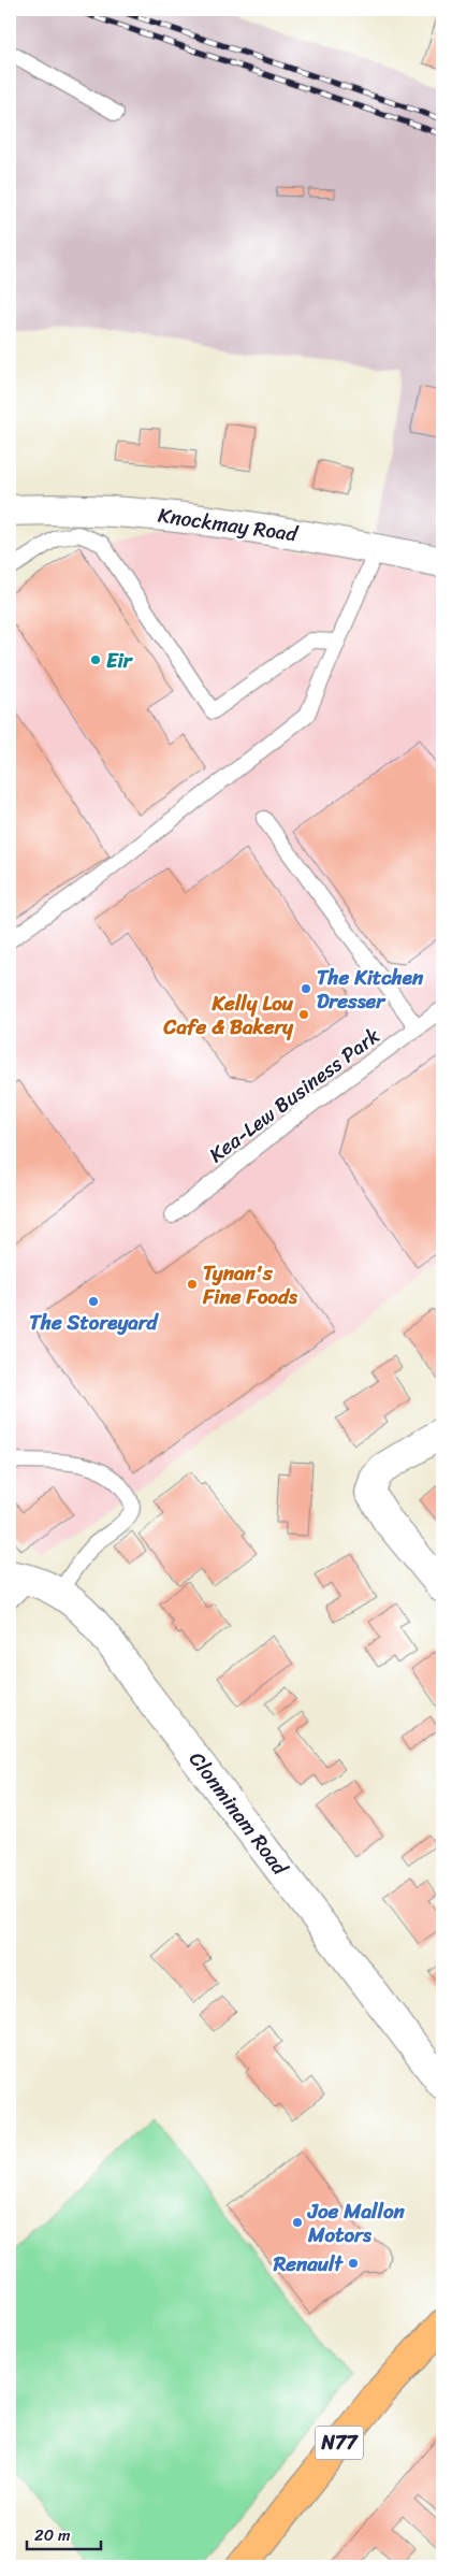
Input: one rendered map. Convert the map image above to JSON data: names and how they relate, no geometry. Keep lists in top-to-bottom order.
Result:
{
  "streets": {
    "main road": ["N77"],
    "street": ["Knockmay Road", "Clonminam Road"],
    "lane": ["Kea-Lew Business Park"]
  },
  "places": [
    "Eir",
    "The Kitchen Dresser",
    "Kelly Lou Cafe & Bakery",
    "Tynan's Fine Foods",
    "The Storeyard",
    "Joe Mallon Motors",
    "Renault"
  ],
  "scale_bar": "20 m"
}
